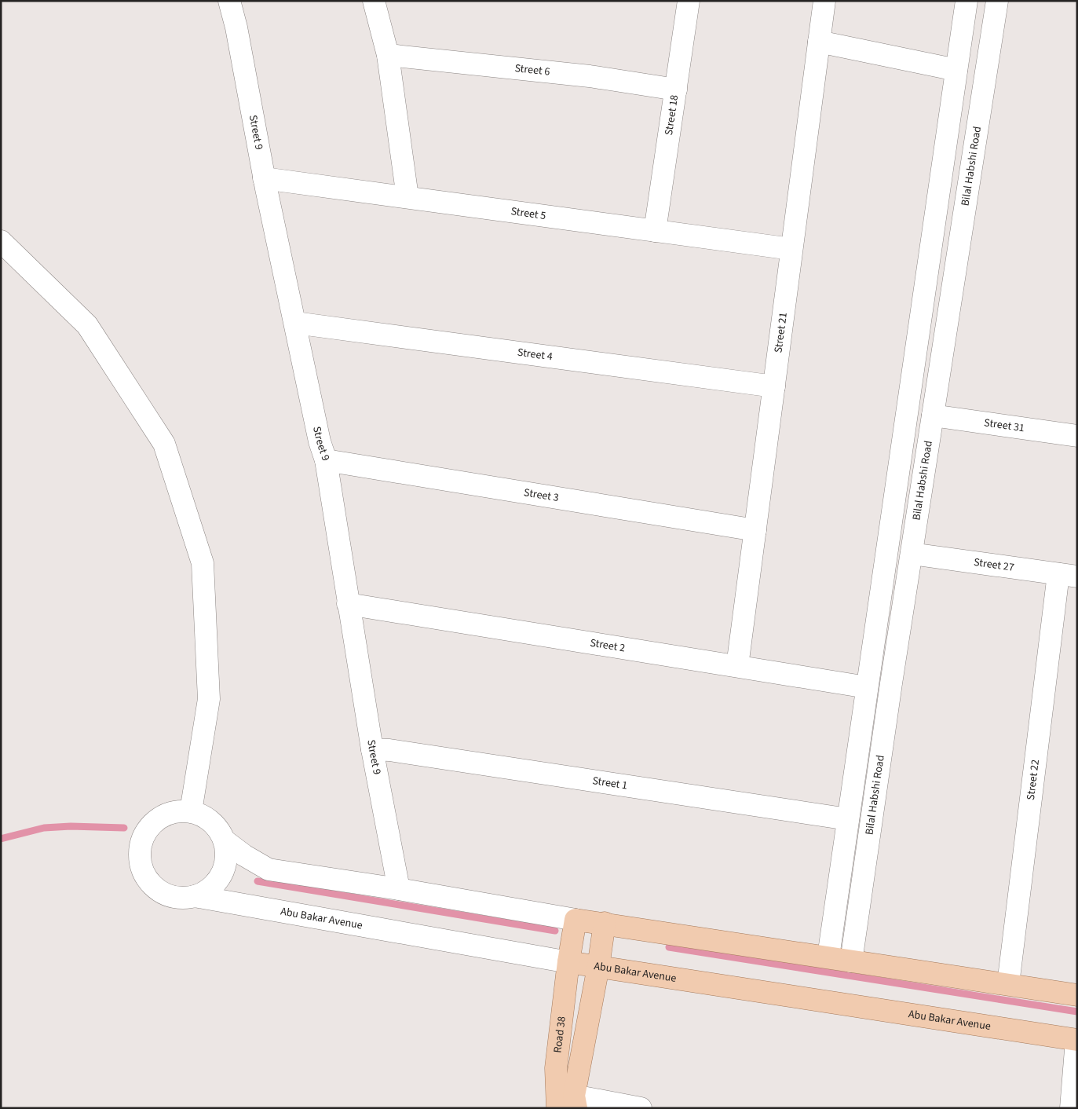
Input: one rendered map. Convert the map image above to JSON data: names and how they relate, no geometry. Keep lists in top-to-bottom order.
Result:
{
  "streets": {
    "main road": ["Abu Bakar Avenue", "Road 38"],
    "street": [
      "Street 6",
      "Street 18",
      "Street 9",
      "Bilal Habshi Road",
      "Street 5",
      "Street 21",
      "Street 4",
      "Street 31",
      "Street 3",
      "Street 27",
      "Street 2",
      "Street 22",
      "Street 1"
    ]
  },
  "crossings": [
    ["Street 6", "Street 18"],
    ["Street 18", "Street 5"],
    ["Street 9", "Street 5"],
    ["Street 9", "Street 4"],
    ["Street 9", "Street 3"],
    ["Street 9", "Street 2"],
    ["Street 9", "Street 1"],
    ["Bilal Habshi Road", "Street 31"],
    ["Bilal Habshi Road", "Street 27"],
    ["Street 5", "Street 21"],
    ["Street 21", "Street 4"],
    ["Street 21", "Street 3"],
    ["Street 21", "Street 2"],
    ["Street 27", "Street 22"],
    ["Abu Bakar Avenue", "Road 38"]
  ]
}
